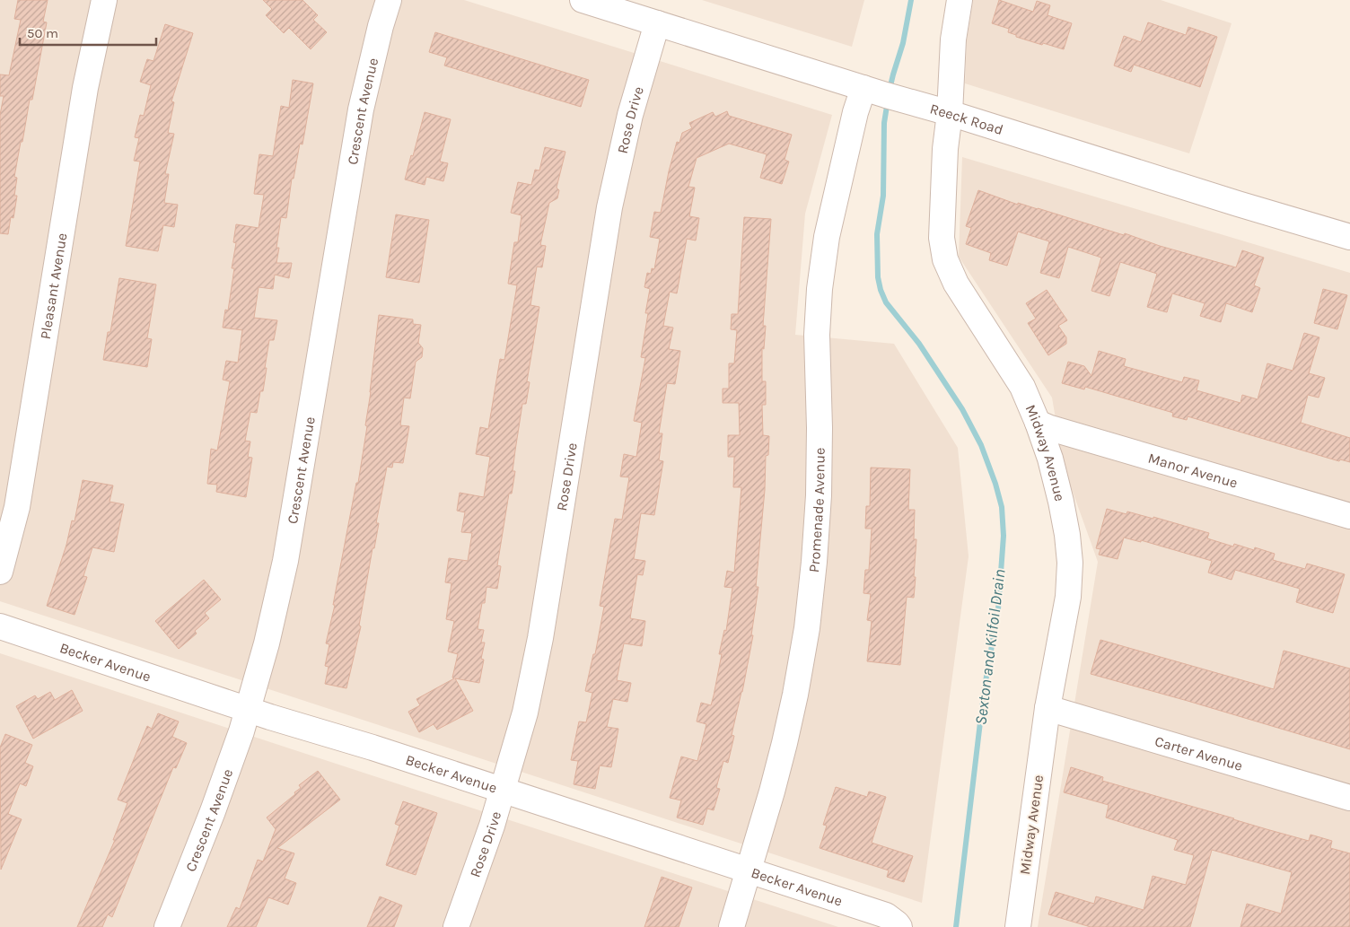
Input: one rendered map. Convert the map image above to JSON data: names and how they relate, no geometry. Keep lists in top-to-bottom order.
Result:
{
  "streets": {
    "street": [
      "Crescent Avenue",
      "Reeck Road",
      "Rose Drive",
      "Pleasant Avenue",
      "Midway Avenue",
      "Manor Avenue",
      "Promenade Avenue",
      "Becker Avenue",
      "Carter Avenue"
    ]
  },
  "crossings": [
    ["Crescent Avenue", "Becker Avenue"],
    ["Reeck Road", "Rose Drive"],
    ["Reeck Road", "Midway Avenue"],
    ["Reeck Road", "Promenade Avenue"],
    ["Rose Drive", "Becker Avenue"],
    ["Midway Avenue", "Manor Avenue"],
    ["Midway Avenue", "Carter Avenue"],
    ["Promenade Avenue", "Becker Avenue"]
  ],
  "water": ["Sexton and Kilfoil Drain"],
  "scale_bar": "50 m"
}
